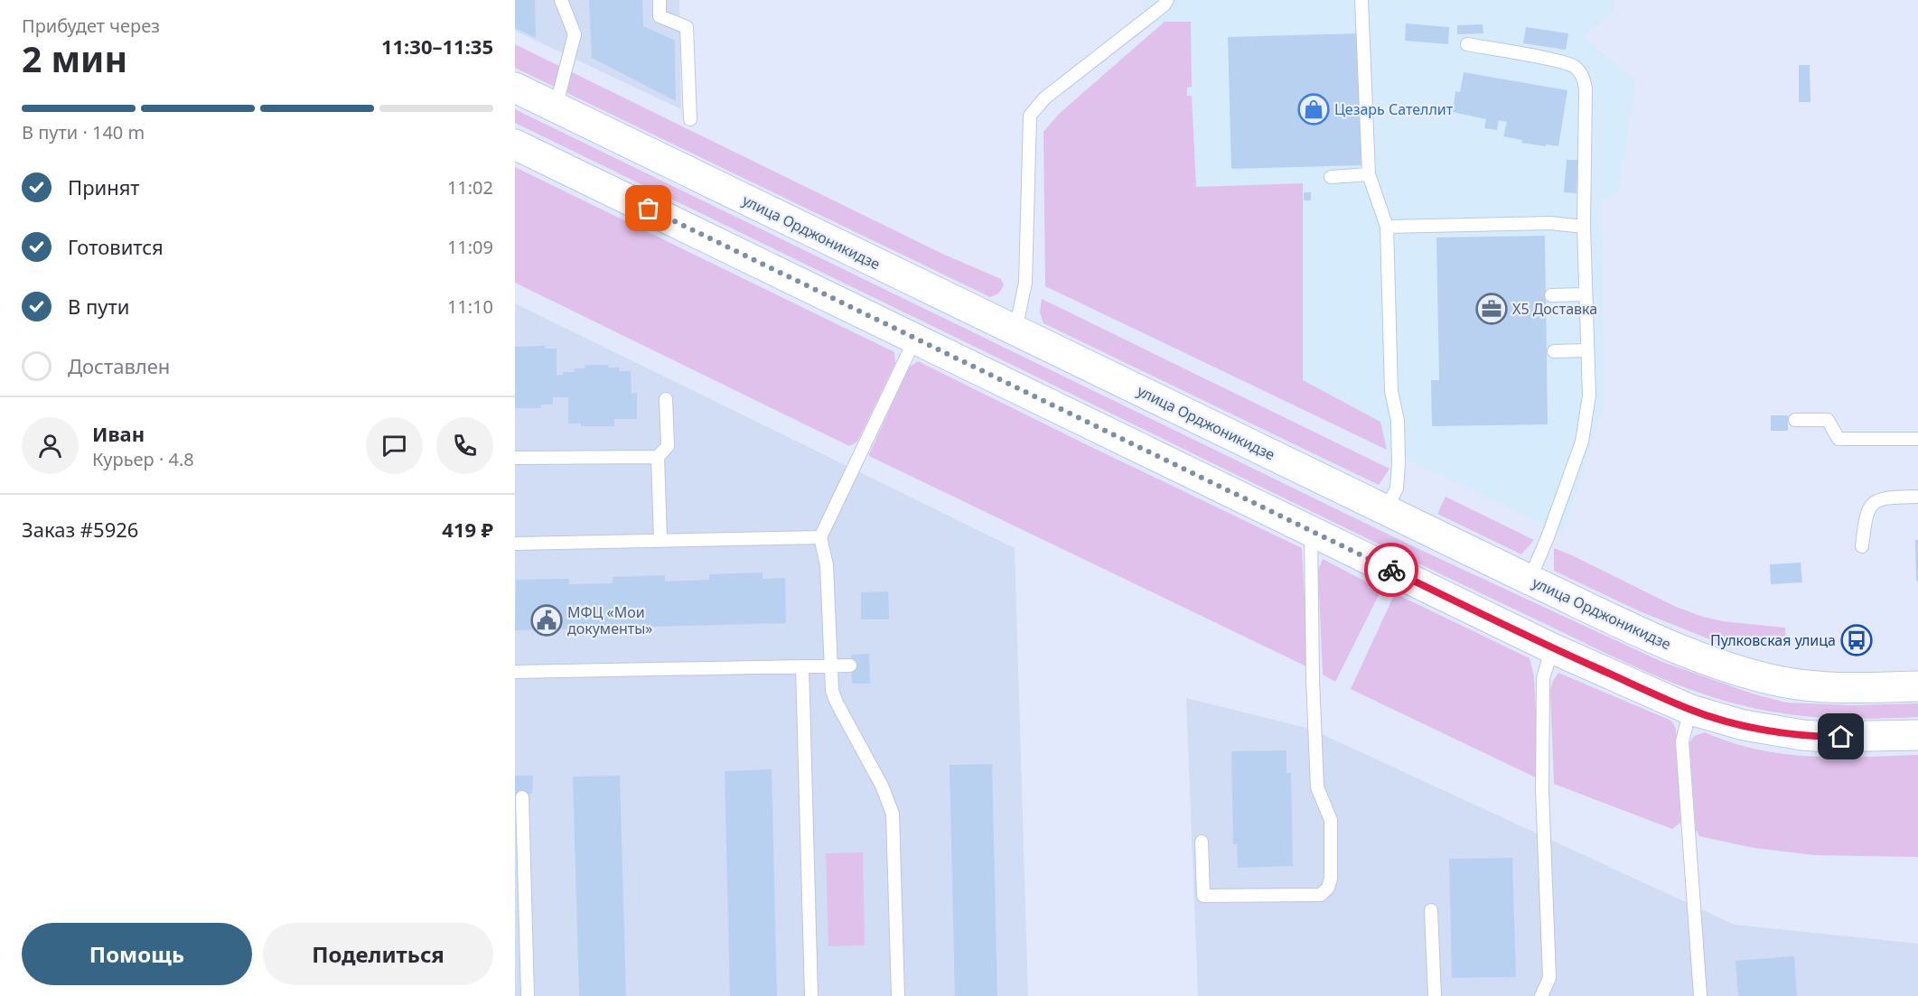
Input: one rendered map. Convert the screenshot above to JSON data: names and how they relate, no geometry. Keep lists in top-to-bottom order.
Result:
{
  "streets": {
    "street": ["улица Орджоникидзе"]
  },
  "places": {
    "shop": ["Цезарь Сателлит"],
    "office": ["X5 Доставка"],
    "public building": ["МФЦ «Мои документы»"],
    "bus stop": ["Пулковская улица"]
  },
  "page": {
    "heading": ["2 мин", "Прибудет через", "11:30–11:35"],
    "panel": [
      "Иван",
      "Курьер · 4.8",
      "Заказ #5926",
      "419 ₽"
    ],
    "bar": "В пути · 140 m",
    "list": [
      ["Принят", "11:02"],
      ["Готовится", "11:09"],
      ["В пути", "11:10"],
      "Доставлен"
    ],
    "buttons": ["Помощь", "Поделиться"]
  }
}
